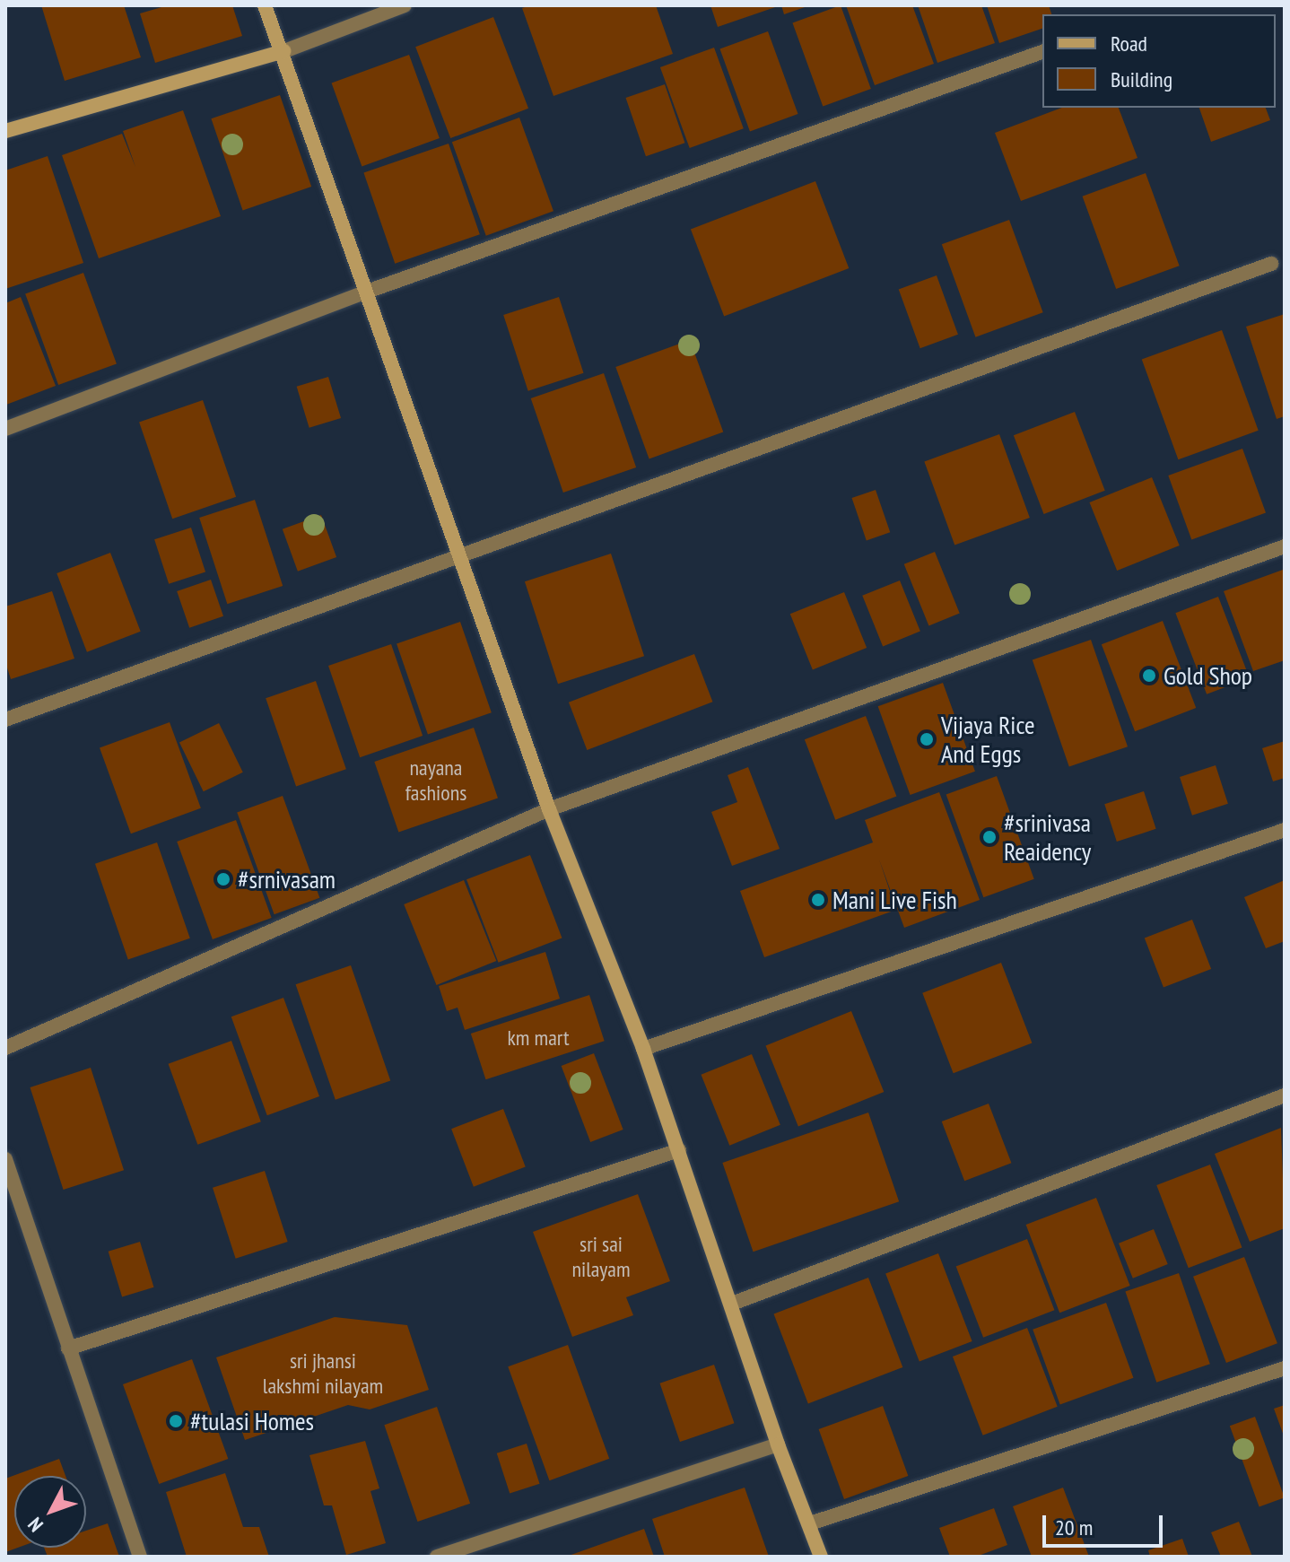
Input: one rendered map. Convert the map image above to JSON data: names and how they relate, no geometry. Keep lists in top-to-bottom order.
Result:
{
  "places": [
    "Gold Shop",
    "Vijaya Rice And Eggs",
    "#srinivasa Reaidency",
    "#srnivasam",
    "Mani Live Fish",
    "#tulasi Homes"
  ],
  "house_numbers": [
    "nayana fashions",
    "km mart",
    "sri sai nilayam",
    "sri jhansi lakshmi nilayam"
  ],
  "legend": ["Road", "Building"],
  "scale_bar": "20 m",
  "north": "bottom left"
}
